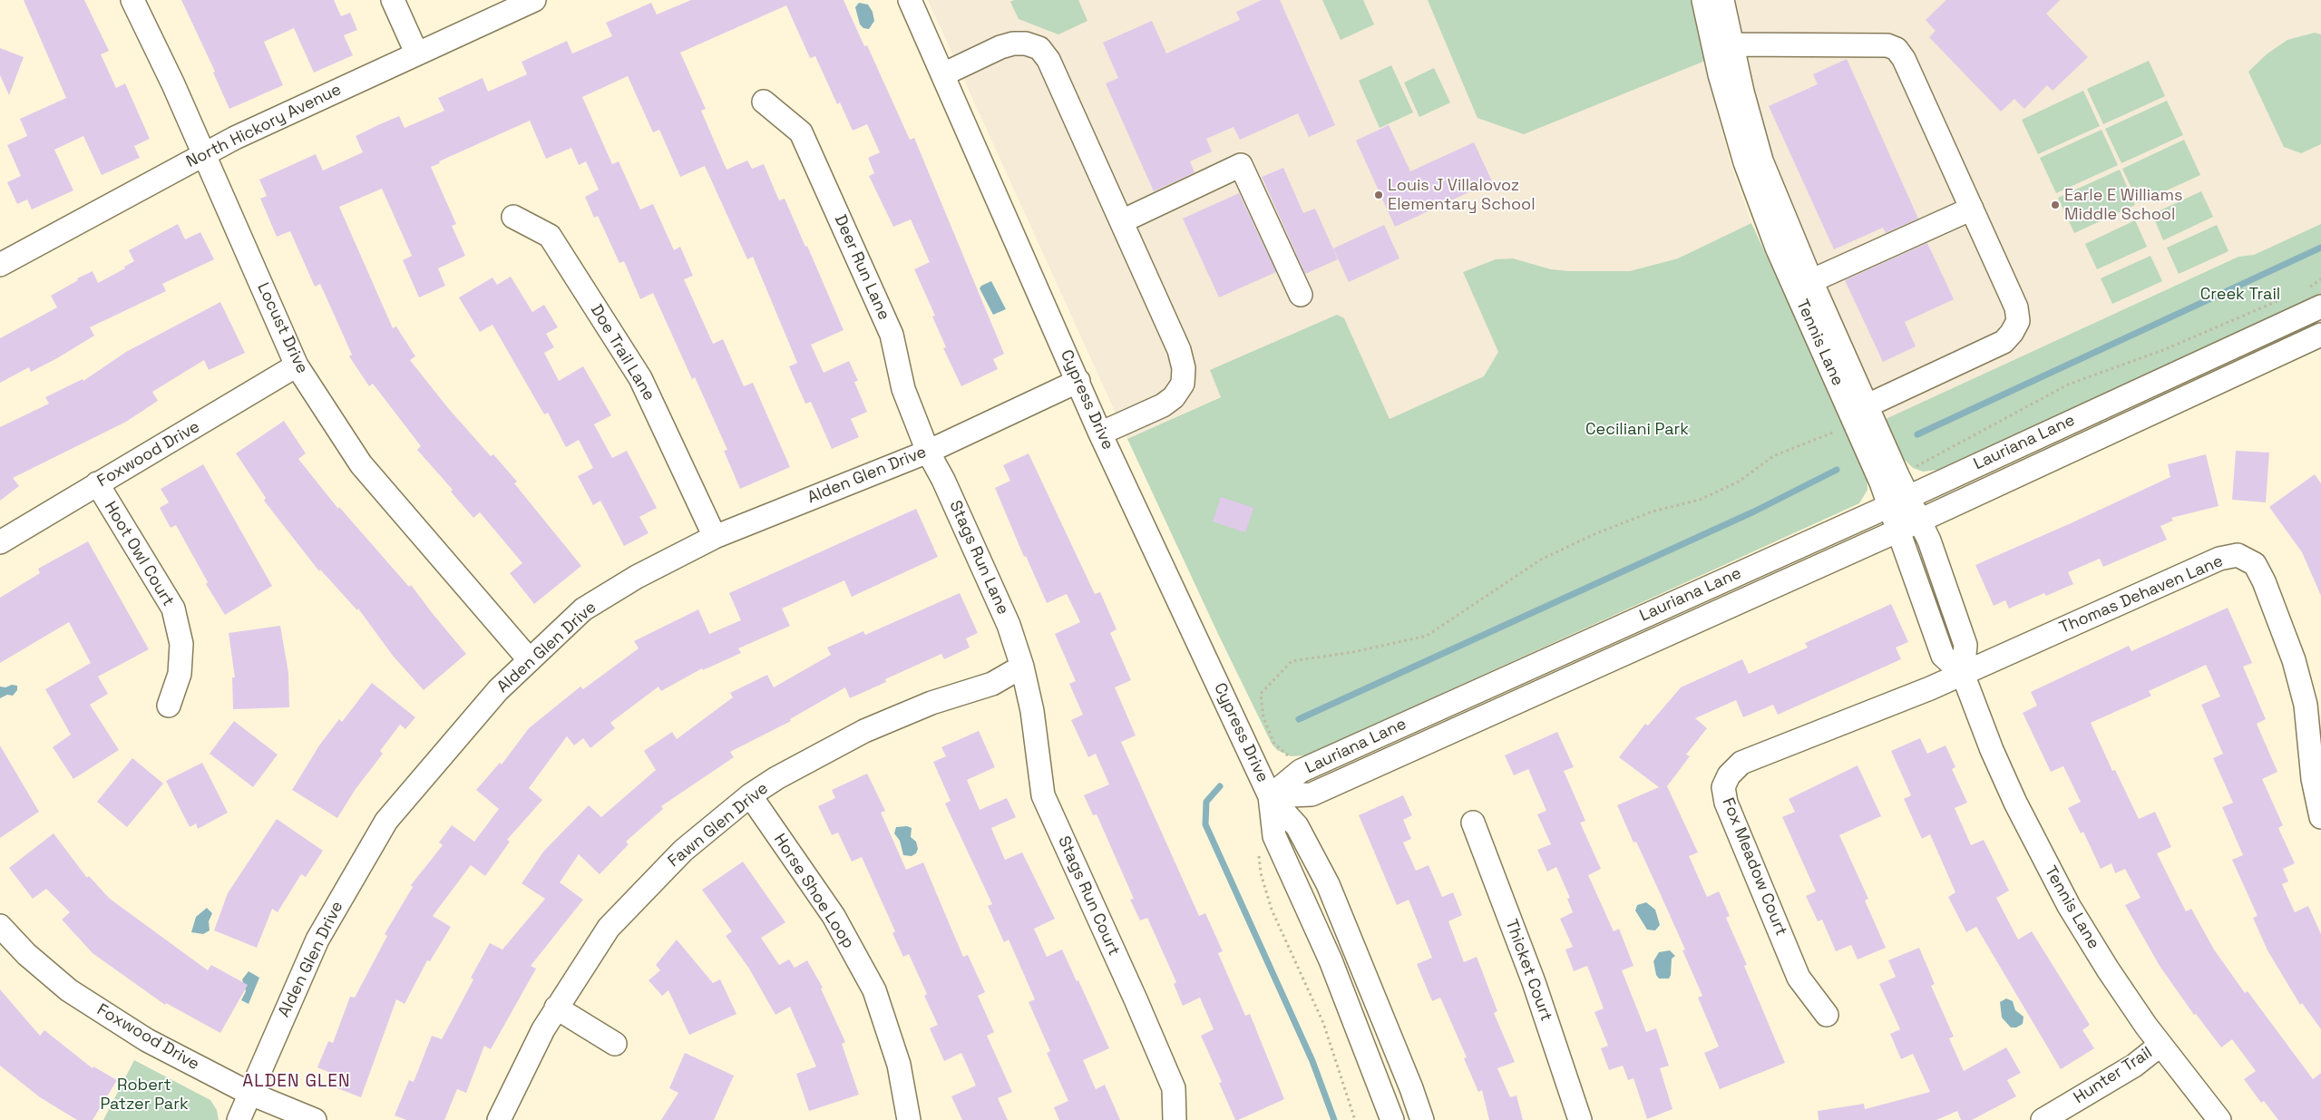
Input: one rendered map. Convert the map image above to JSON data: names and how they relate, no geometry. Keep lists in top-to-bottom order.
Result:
{
  "streets": {
    "street": [
      "North Hickory Avenue",
      "Deer Run Lane",
      "Locust Drive",
      "Tennis Lane",
      "Doe Trail Lane",
      "Cypress Drive",
      "Lauriana Lane",
      "Foxwood Drive",
      "Alden Glen Drive",
      "Hoot Owl Court",
      "Stags Run Lane",
      "Thomas Dehaven Lane",
      "Fawn Glen Drive",
      "Fox Meadow Court",
      "Horse Shoe Loop",
      "Stags Run Court",
      "Thicket Court",
      "Hunter Trail"
    ]
  },
  "crossings": [
    ["North Hickory Avenue", "Locust Drive"],
    ["Deer Run Lane", "Alden Glen Drive"],
    ["Deer Run Lane", "Stags Run Lane"],
    ["Locust Drive", "Foxwood Drive"],
    ["Locust Drive", "Alden Glen Drive"],
    ["Tennis Lane", "Lauriana Lane"],
    ["Tennis Lane", "Thomas Dehaven Lane"],
    ["Tennis Lane", "Fox Meadow Court"],
    ["Tennis Lane", "Hunter Trail"],
    ["Doe Trail Lane", "Alden Glen Drive"],
    ["Cypress Drive", "Lauriana Lane"],
    ["Cypress Drive", "Alden Glen Drive"],
    ["Foxwood Drive", "Alden Glen Drive"],
    ["Foxwood Drive", "Hoot Owl Court"],
    ["Alden Glen Drive", "Stags Run Lane"],
    ["Stags Run Lane", "Fawn Glen Drive"],
    ["Stags Run Lane", "Stags Run Court"],
    ["Thomas Dehaven Lane", "Fox Meadow Court"],
    ["Fawn Glen Drive", "Horse Shoe Loop"],
    ["Fawn Glen Drive", "Stags Run Court"]
  ],
  "districts": ["ALDEN GLEN"],
  "parks": ["Creek Trail", "Ceciliani Park", "Robert Patzer Park"],
  "places": ["Louis J Villalovoz Elementary School", "Earle E Williams Middle School"]
}
